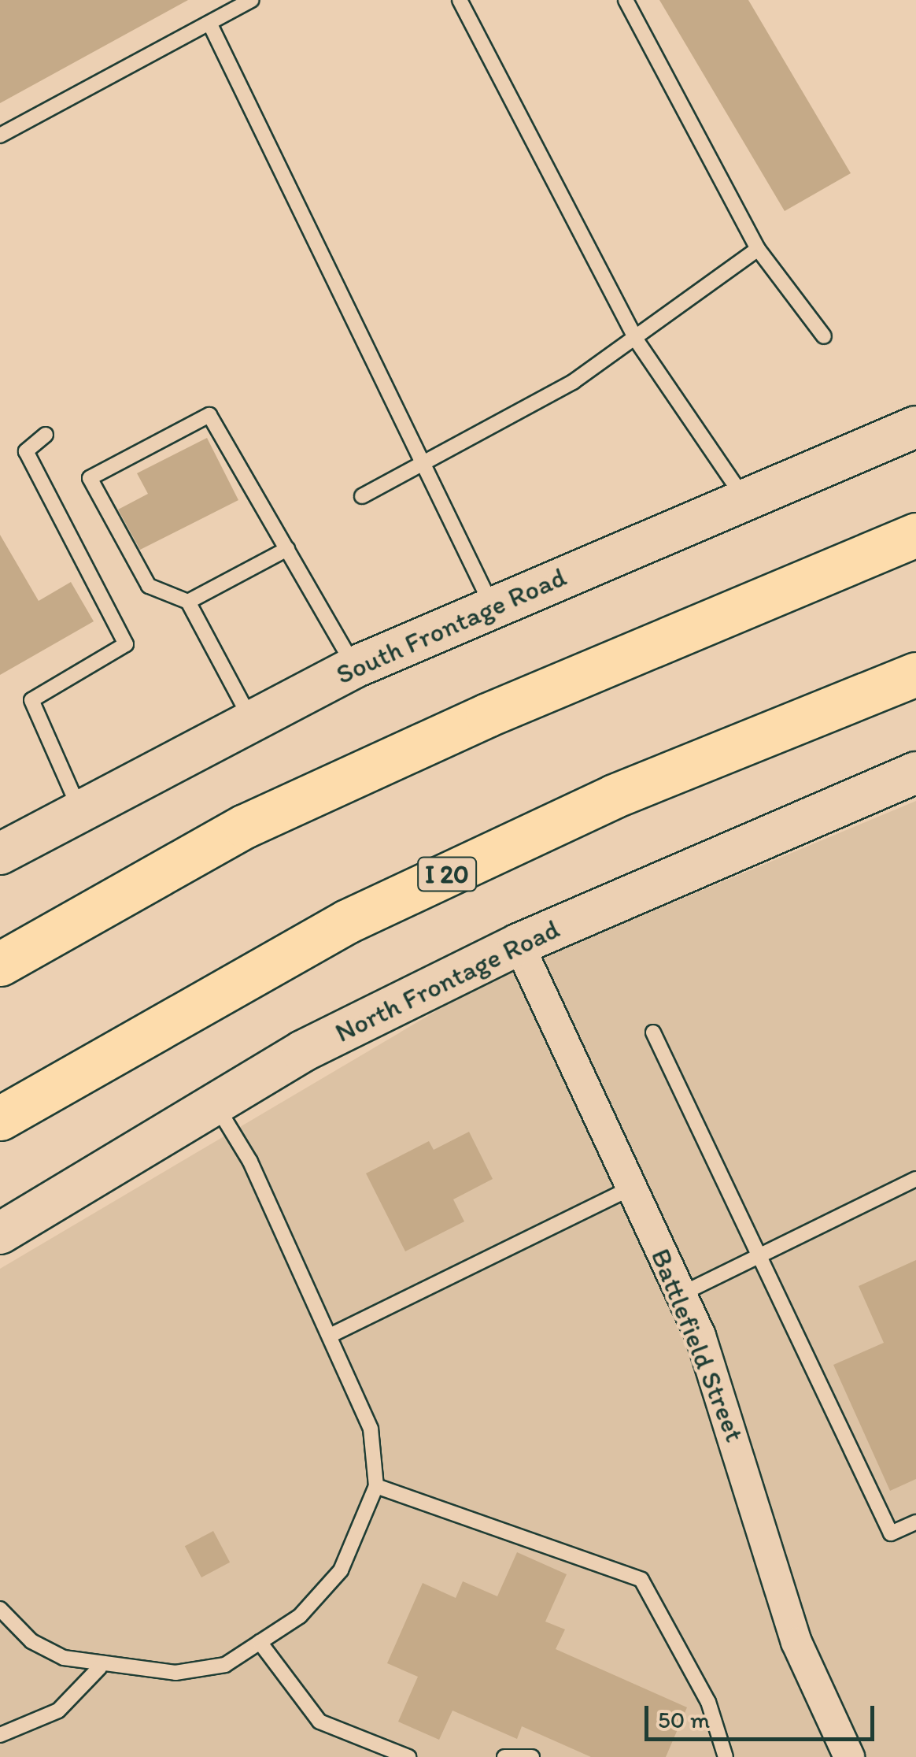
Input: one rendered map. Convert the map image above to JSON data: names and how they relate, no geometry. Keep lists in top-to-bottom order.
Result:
{
  "streets": {
    "highway": ["I 20"],
    "street": ["South Frontage Road", "North Frontage Road", "Battlefield Street"]
  },
  "crossings": [
    ["North Frontage Road", "Battlefield Street"]
  ],
  "scale_bar": "50 m"
}
